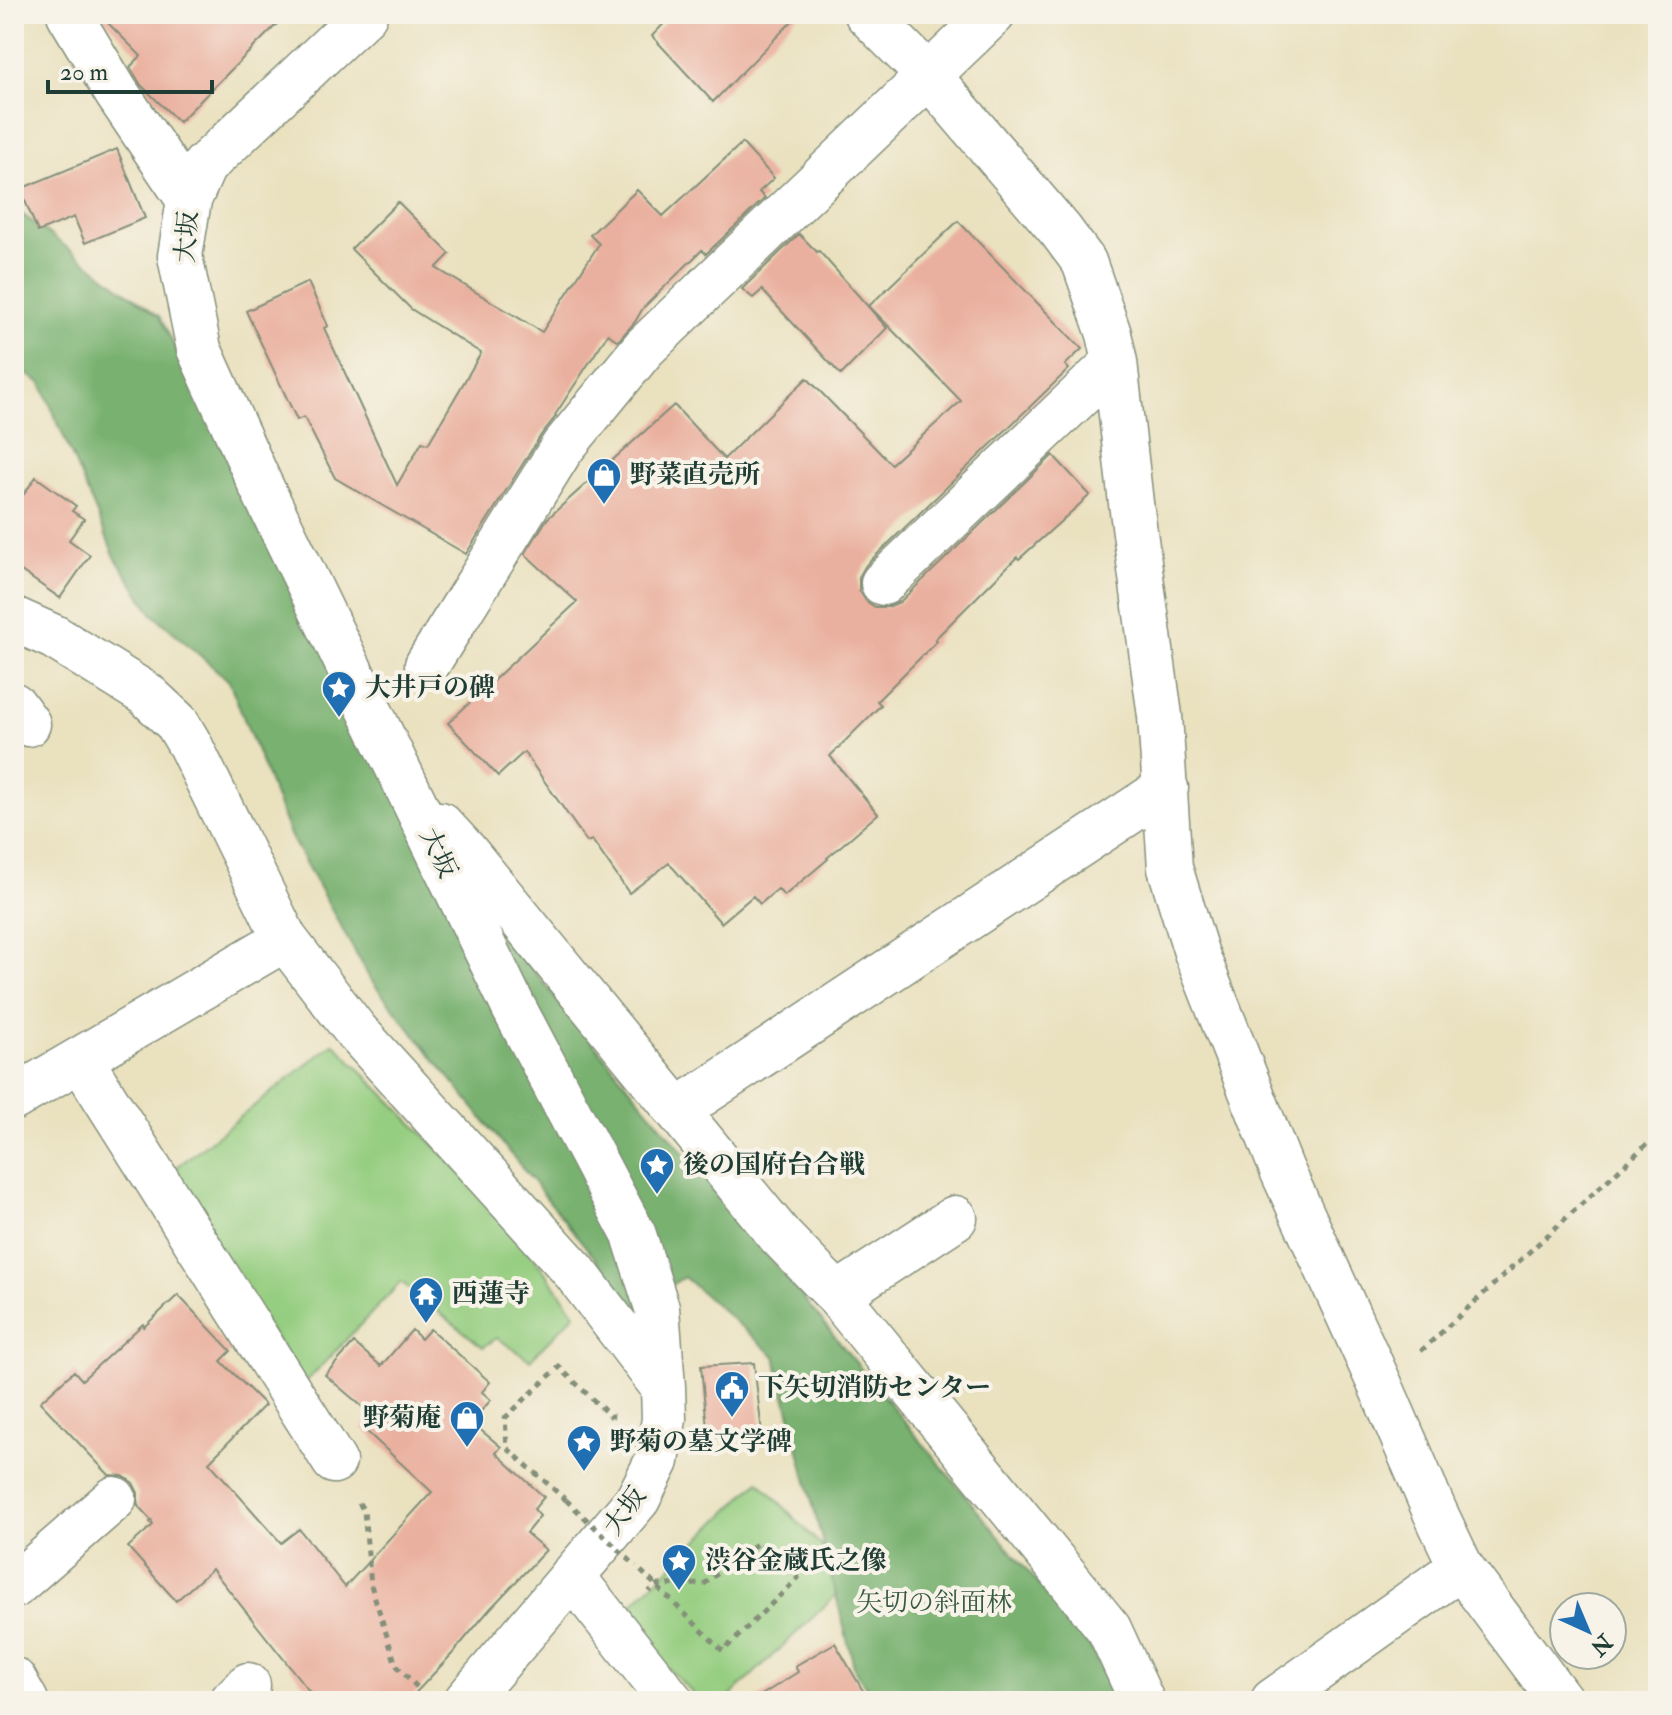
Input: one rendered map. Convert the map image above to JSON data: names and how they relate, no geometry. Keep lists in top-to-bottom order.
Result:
{
  "streets": {
    "street": ["大坂"]
  },
  "parks": ["矢切の斜面林"],
  "places": {
    "shop": ["野菜直売所", "野菊庵"],
    "place": [
      "大井戸の碑",
      "後の国府台合戦",
      "野菊の墓文学碑",
      "渋谷金蔵氏之像"
    ],
    "temple": ["西蓮寺"],
    "public building": ["下矢切消防センター"]
  },
  "scale_bar": "20 m",
  "north": "bottom right"
}
